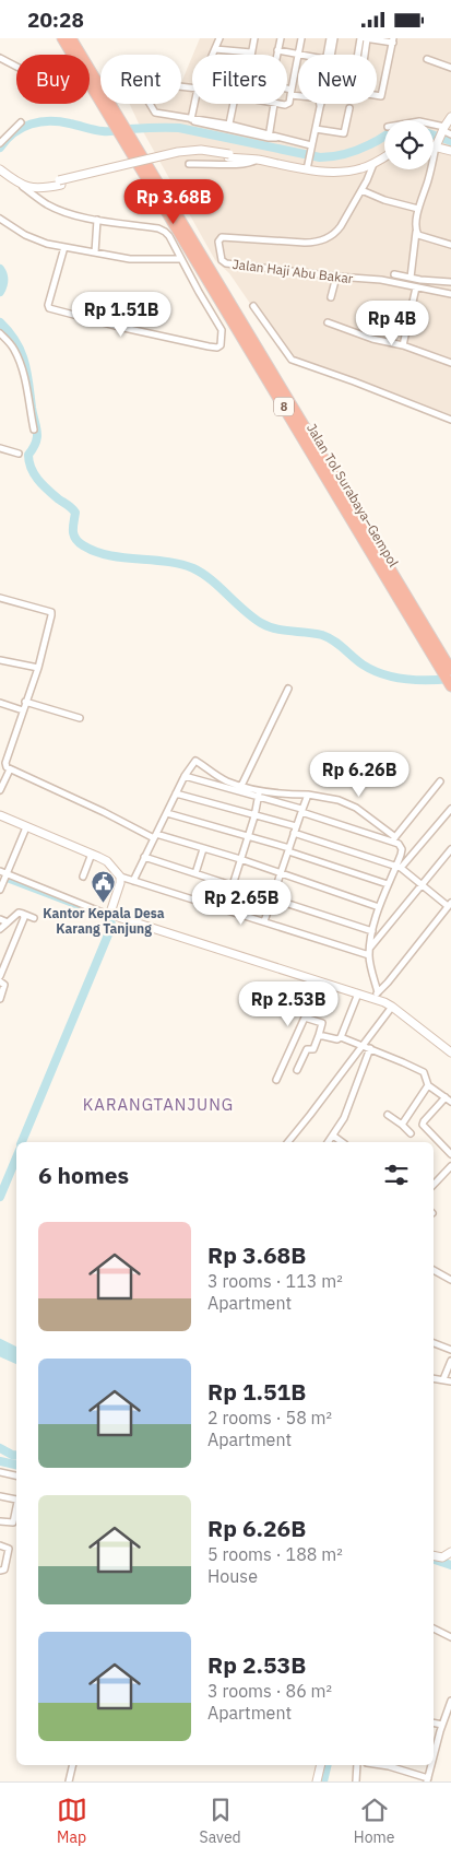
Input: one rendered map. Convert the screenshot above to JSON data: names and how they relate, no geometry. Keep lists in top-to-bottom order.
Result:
{
  "streets": {
    "highway": ["8", "Jalan Tol Surabaya–Gempol"],
    "street": ["Jalan Haji Abu Bakar"]
  },
  "districts": ["KARANGTANJUNG"],
  "places": {
    "public building": ["Kantor Kepala Desa Karang Tanjung"]
  },
  "page": {
    "status": "20:28",
    "chip": [
      "Buy",
      "Rent",
      "Filters",
      "New"
    ],
    "price": [
      "Rp 3.68B",
      "Rp 1.51B",
      "Rp 4B",
      "Rp 6.26B",
      "Rp 2.65B",
      "Rp 2.53B"
    ],
    "heading": "6 homes",
    "list": [
      {
        "name": "Rp 3.68B",
        "note": "3 rooms · 113 m² · Apartment"
      },
      {
        "name": "Rp 1.51B",
        "note": "2 rooms · 58 m² · Apartment"
      },
      {
        "name": "Rp 6.26B",
        "note": "5 rooms · 188 m² · House"
      },
      {
        "name": "Rp 2.53B",
        "note": "3 rooms · 86 m² · Apartment"
      }
    ],
    "tabs": ["Map", "Saved", "Home"]
  }
}
